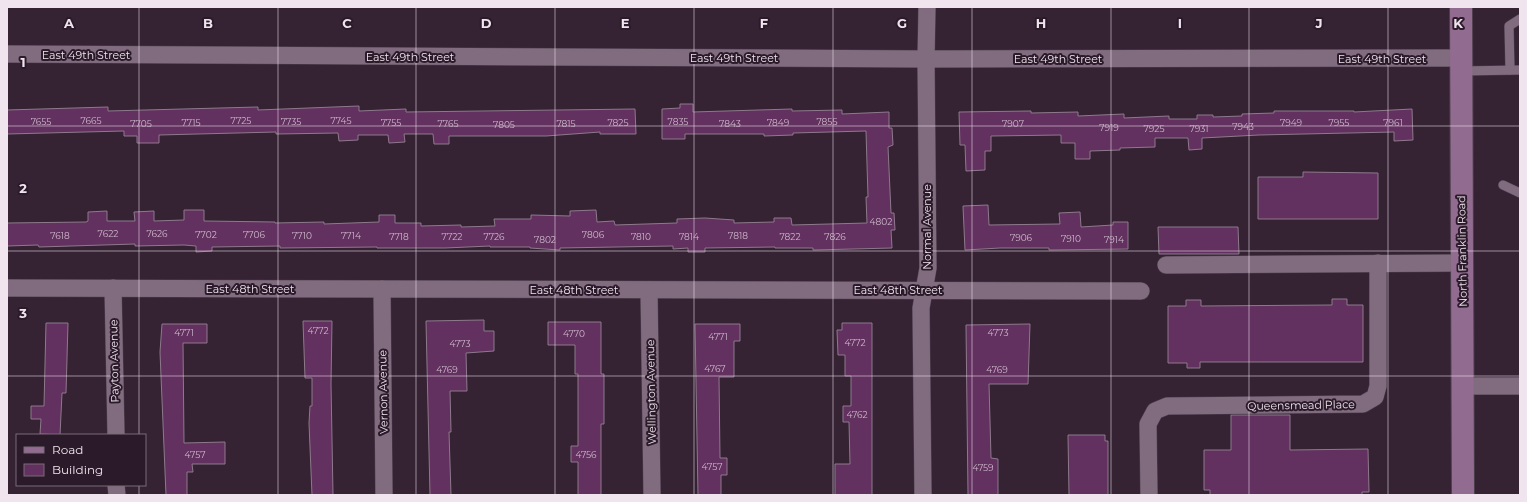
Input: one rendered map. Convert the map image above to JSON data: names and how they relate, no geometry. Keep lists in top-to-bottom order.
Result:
{
  "streets": {
    "main road": ["North Franklin Road"],
    "street": [
      "East 49th Street",
      "Normal Avenue",
      "East 48th Street",
      "Payton Avenue",
      "Vernon Avenue",
      "Wellington Avenue",
      "Queensmead Place"
    ]
  },
  "crossings": [
    ["East 49th Street", "Normal Avenue"],
    ["East 49th Street", "North Franklin Road"],
    ["Normal Avenue", "East 48th Street"],
    ["East 48th Street", "Payton Avenue"],
    ["East 48th Street", "Vernon Avenue"],
    ["East 48th Street", "Wellington Avenue"]
  ],
  "house_numbers": [
    "7665",
    "7725",
    "7745",
    "7655",
    "7735",
    "7835",
    "7855",
    "7715",
    "7755",
    "7825",
    "7849",
    "7949",
    "7955",
    "7961",
    "7705",
    "7765",
    "7815",
    "7843",
    "7907",
    "7805",
    "7943",
    "7919",
    "7925",
    "7931",
    "4802",
    "7622",
    "7626",
    "7702",
    "7706",
    "7806",
    "7618",
    "7710",
    "7714",
    "7818",
    "7718",
    "7722",
    "7726",
    "7810",
    "7814",
    "7822",
    "7826",
    "7906",
    "7910",
    "7802",
    "7914",
    "4772",
    "4771",
    "4773",
    "4770",
    "4771",
    "4772",
    "4773",
    "4767",
    "4769",
    "4769",
    "4762",
    "4757",
    "4756",
    "4757",
    "4759"
  ],
  "legend": ["Road", "Building"],
  "grid": {
    "columns": [
      "A",
      "B",
      "C",
      "D",
      "E",
      "F",
      "G",
      "H",
      "I",
      "J",
      "K"
    ],
    "rows": ["1", "2", "3"]
  }
}
